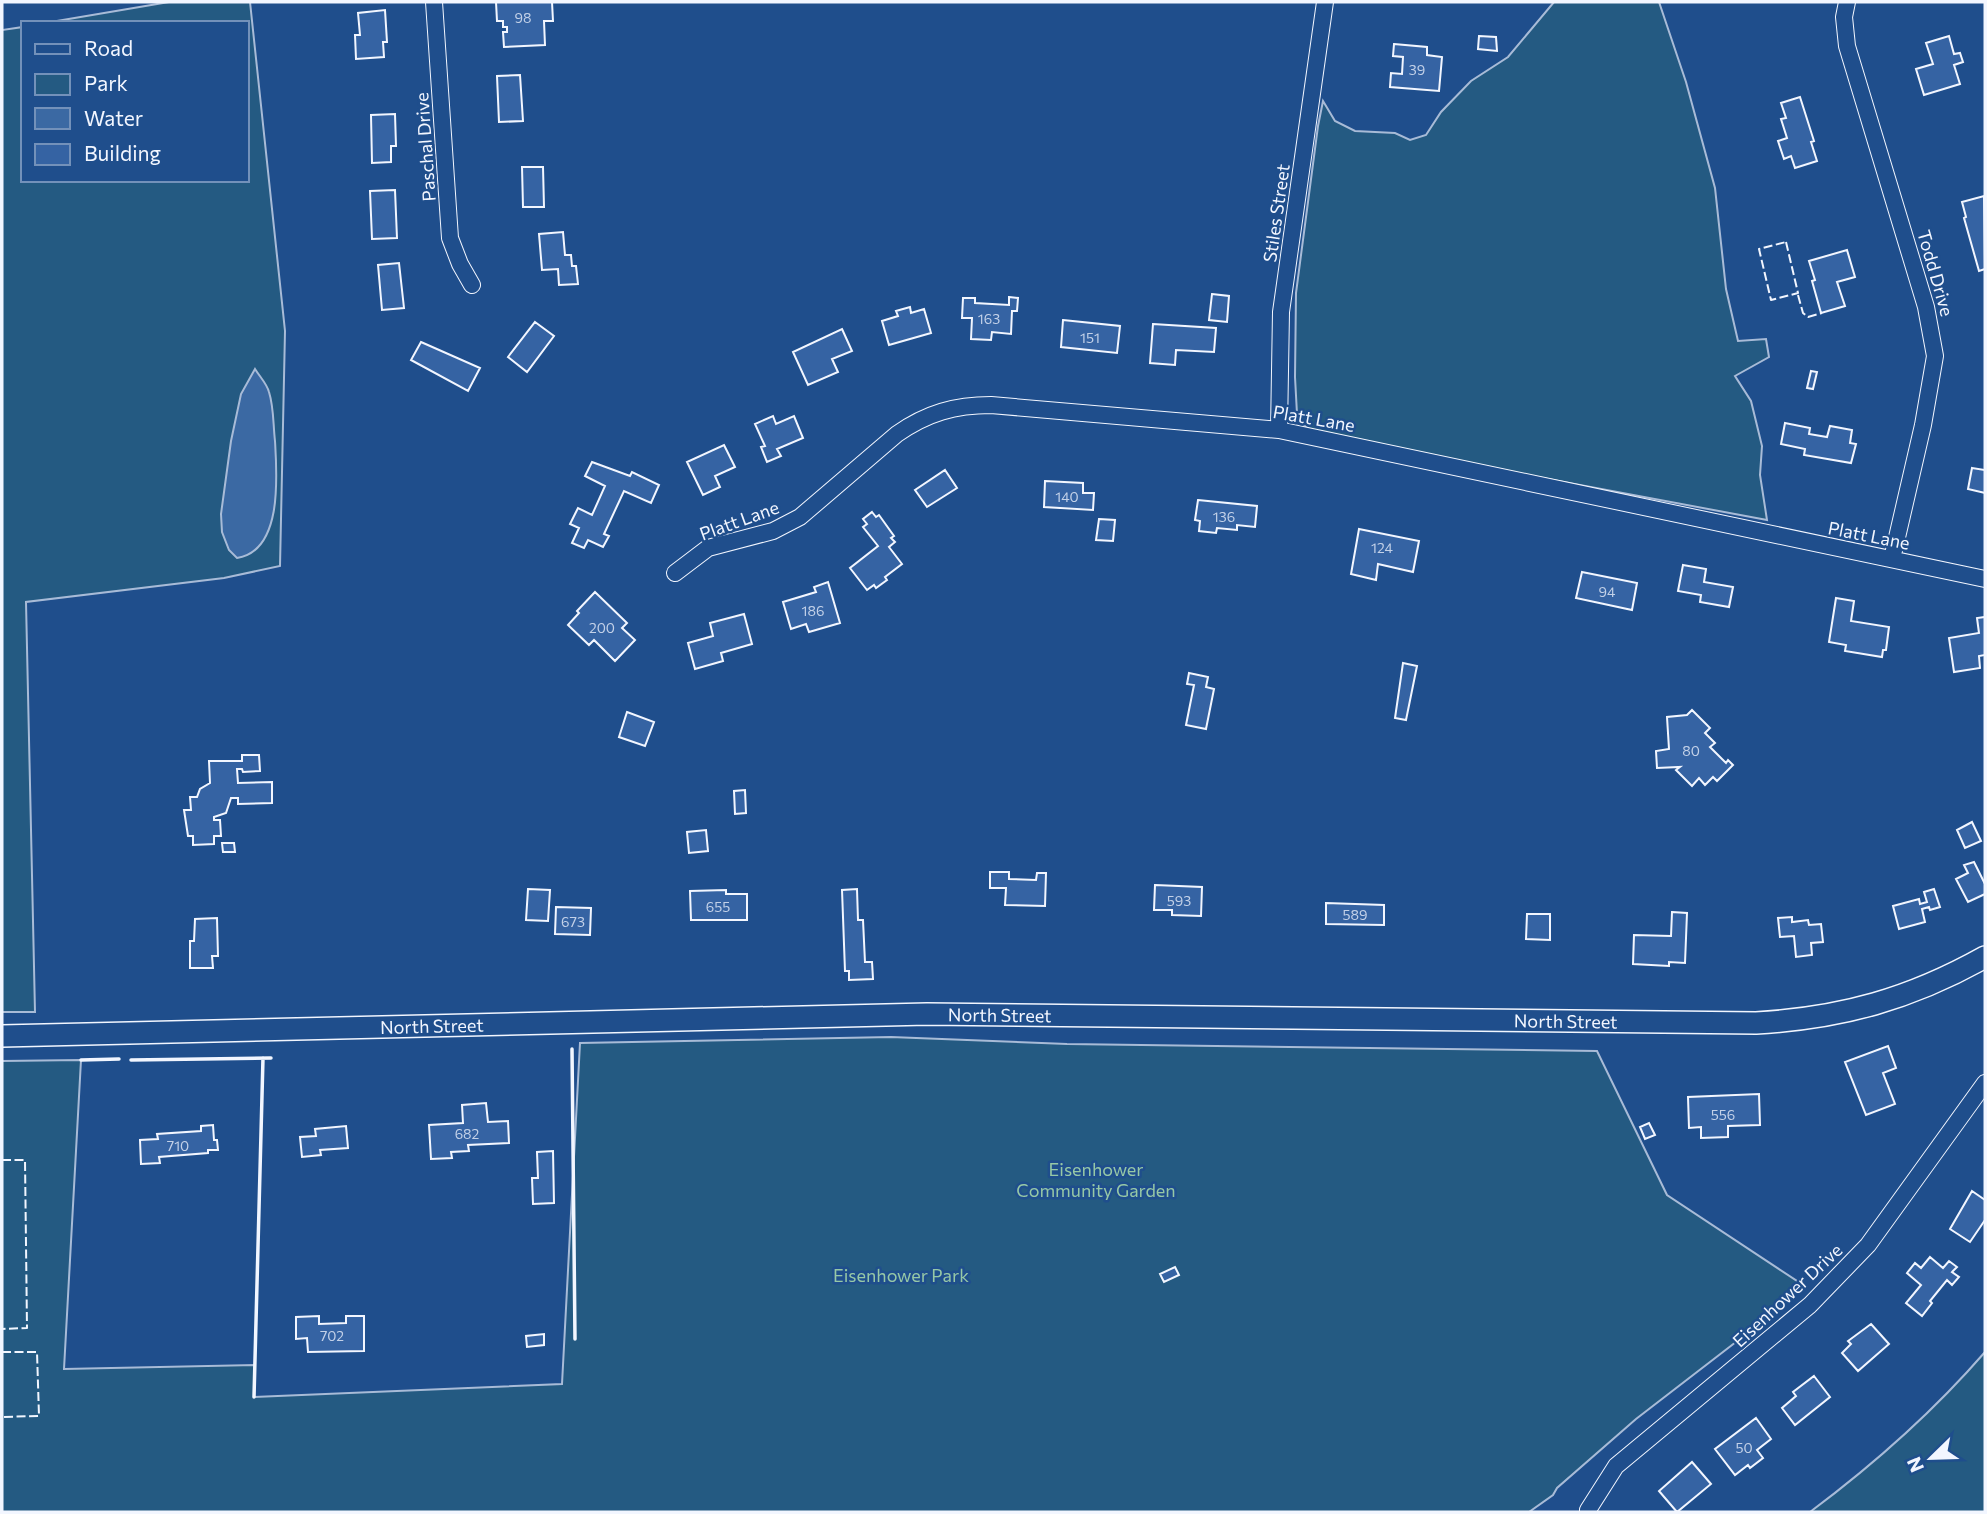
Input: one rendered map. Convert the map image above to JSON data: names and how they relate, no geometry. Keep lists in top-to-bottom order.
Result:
{
  "streets": {
    "main road": ["North Street"],
    "street": [
      "Paschal Drive",
      "Stiles Street",
      "Todd Drive",
      "Platt Lane",
      "Eisenhower Drive"
    ]
  },
  "crossings": [
    ["Stiles Street", "Platt Lane"],
    ["Todd Drive", "Platt Lane"]
  ],
  "parks": ["Eisenhower Community Garden", "Eisenhower Park"],
  "house_numbers": [
    "98",
    "39",
    "163",
    "151",
    "140",
    "136",
    "124",
    "94",
    "186",
    "200",
    "80",
    "593",
    "655",
    "589",
    "673",
    "556",
    "682",
    "710",
    "702",
    "50"
  ],
  "legend": [
    "Road",
    "Park",
    "Water",
    "Building"
  ],
  "north": "bottom left"
}
